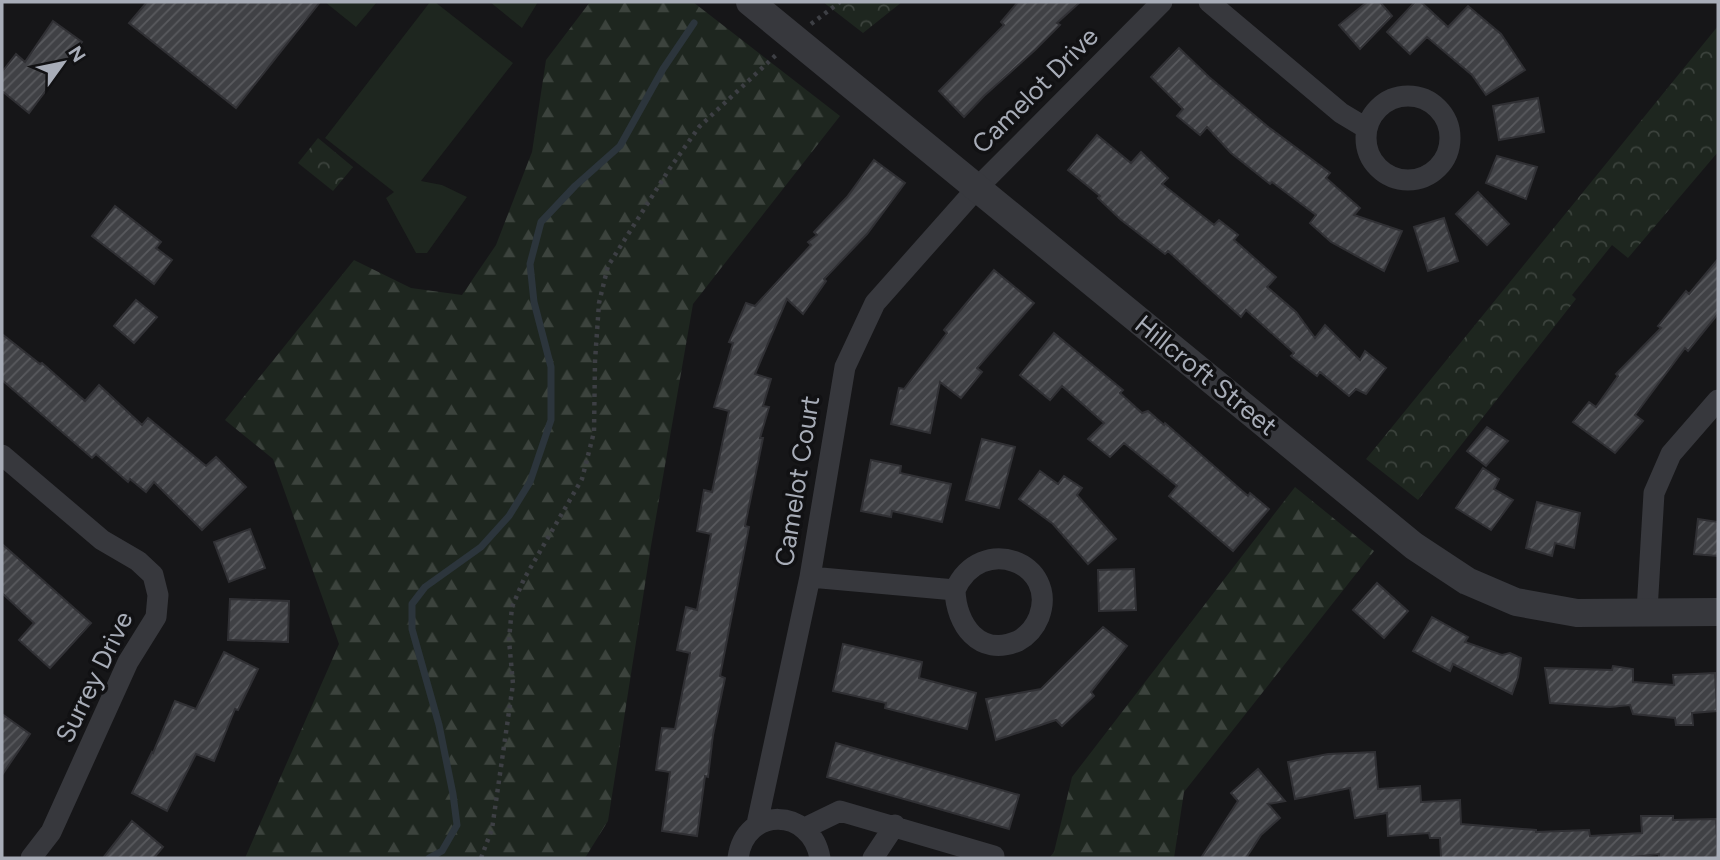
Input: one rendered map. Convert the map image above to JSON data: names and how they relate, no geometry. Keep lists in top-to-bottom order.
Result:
{
  "streets": {
    "street": [
      "Camelot Drive",
      "Hillcroft Street",
      "Camelot Court",
      "Surrey Drive"
    ]
  },
  "crossings": [
    ["Camelot Drive", "Hillcroft Street"],
    ["Camelot Drive", "Camelot Court"],
    ["Hillcroft Street", "Camelot Court"]
  ],
  "north": "top right"
}
